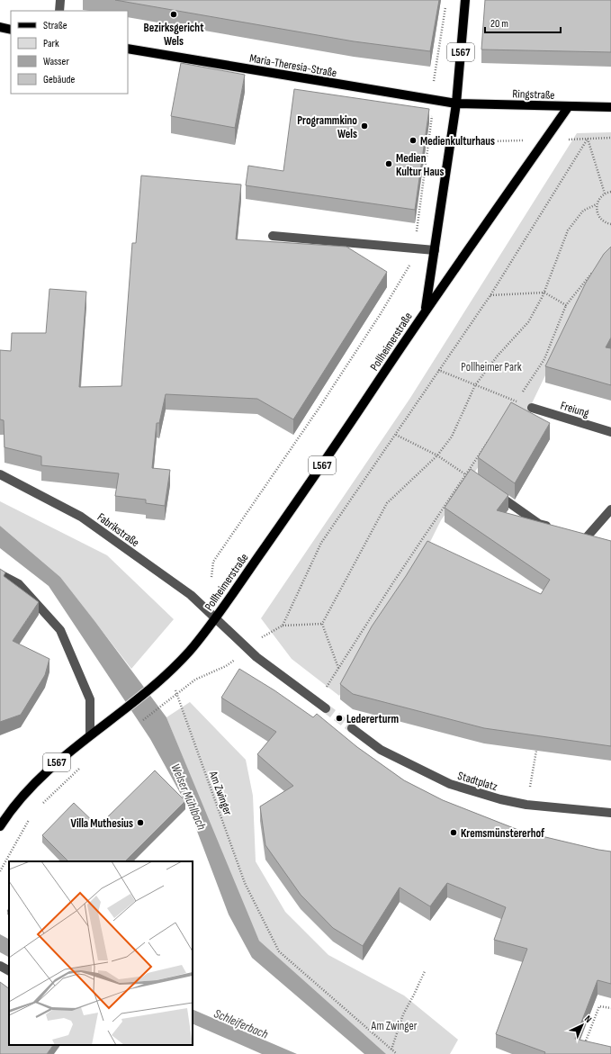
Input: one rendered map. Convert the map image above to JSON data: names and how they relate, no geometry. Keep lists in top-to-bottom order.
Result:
{
  "streets": {
    "main road": [
      "L567",
      "Maria-Theresia-Straße",
      "Ringstraße",
      "Pollheimerstraße"
    ],
    "street": ["Freiung", "Fabrikstraße", "Stadtplatz"],
    "path": ["Am Zwinger"]
  },
  "crossings": [
    ["L567", "Maria-Theresia-Straße"],
    ["L567", "Ringstraße"],
    ["L567", "Pollheimerstraße"],
    ["Maria-Theresia-Straße", "Ringstraße"],
    ["Maria-Theresia-Straße", "Pollheimerstraße"],
    ["Ringstraße", "Pollheimerstraße"],
    ["Pollheimerstraße", "Fabrikstraße"],
    ["Pollheimerstraße", "Am Zwinger"]
  ],
  "water": ["Welser Mühlbach", "Schleiferbach"],
  "parks": ["Pollheimer Park", "Am Zwinger"],
  "places": [
    "Bezirksgericht Wels",
    "Programmkino Wels",
    "Medienkulturhaus",
    "Medien Kultur Haus",
    "Ledererturm",
    "Villa Muthesius",
    "Kremsmünstererhof"
  ],
  "legend": [
    "Straße",
    "Park",
    "Wasser",
    "Gebäude"
  ],
  "scale_bar": "20 m",
  "north": "top right"
}
